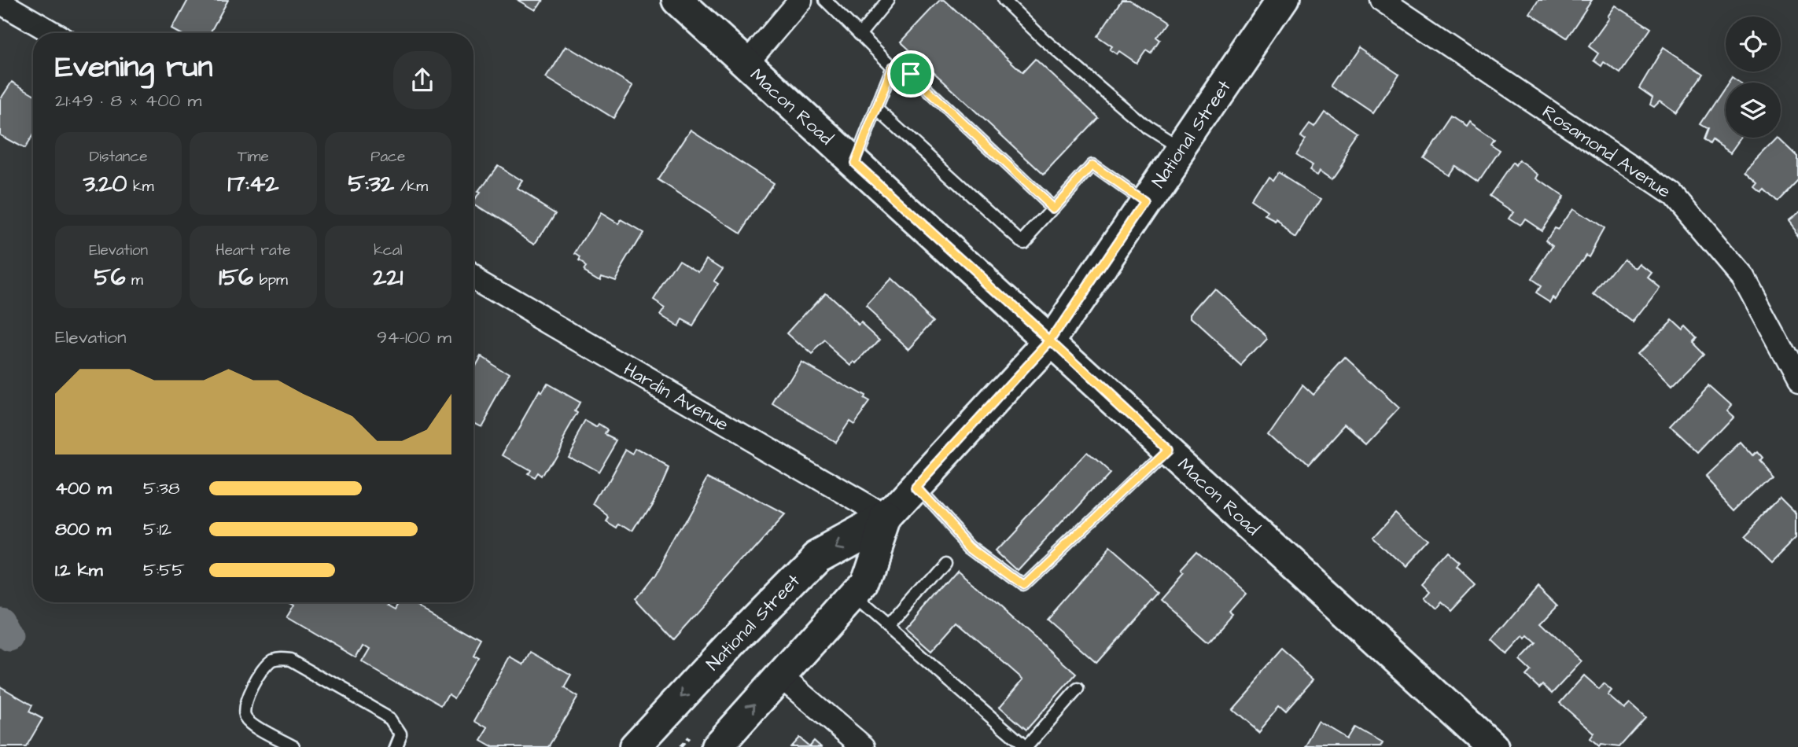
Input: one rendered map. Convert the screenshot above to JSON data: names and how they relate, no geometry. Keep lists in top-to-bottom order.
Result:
{
  "streets": {
    "main road": ["Macon Road", "National Street"],
    "street": ["Rosamond Avenue", "Hardin Avenue"]
  },
  "crossings": [
    ["Macon Road", "National Street"],
    ["National Street", "Hardin Avenue"]
  ],
  "page": {
    "heading": ["Evening run", "21:49 · 8 × 400 m"],
    "stats": [
      ["Distance", "3.20 km"],
      ["Time", "17:42"],
      ["Pace", "5:32 /km"],
      ["Elevation", "56 m"],
      ["Heart rate", "156 bpm"],
      ["kcal", "221"]
    ],
    "chart": ["Elevation", "94–100 m"],
    "list": [
      {
        "name": "400 m",
        "note": "5:38"
      },
      {
        "name": "800 m",
        "note": "5:12"
      },
      {
        "name": "1.2 km",
        "note": "5:55"
      }
    ]
  }
}
